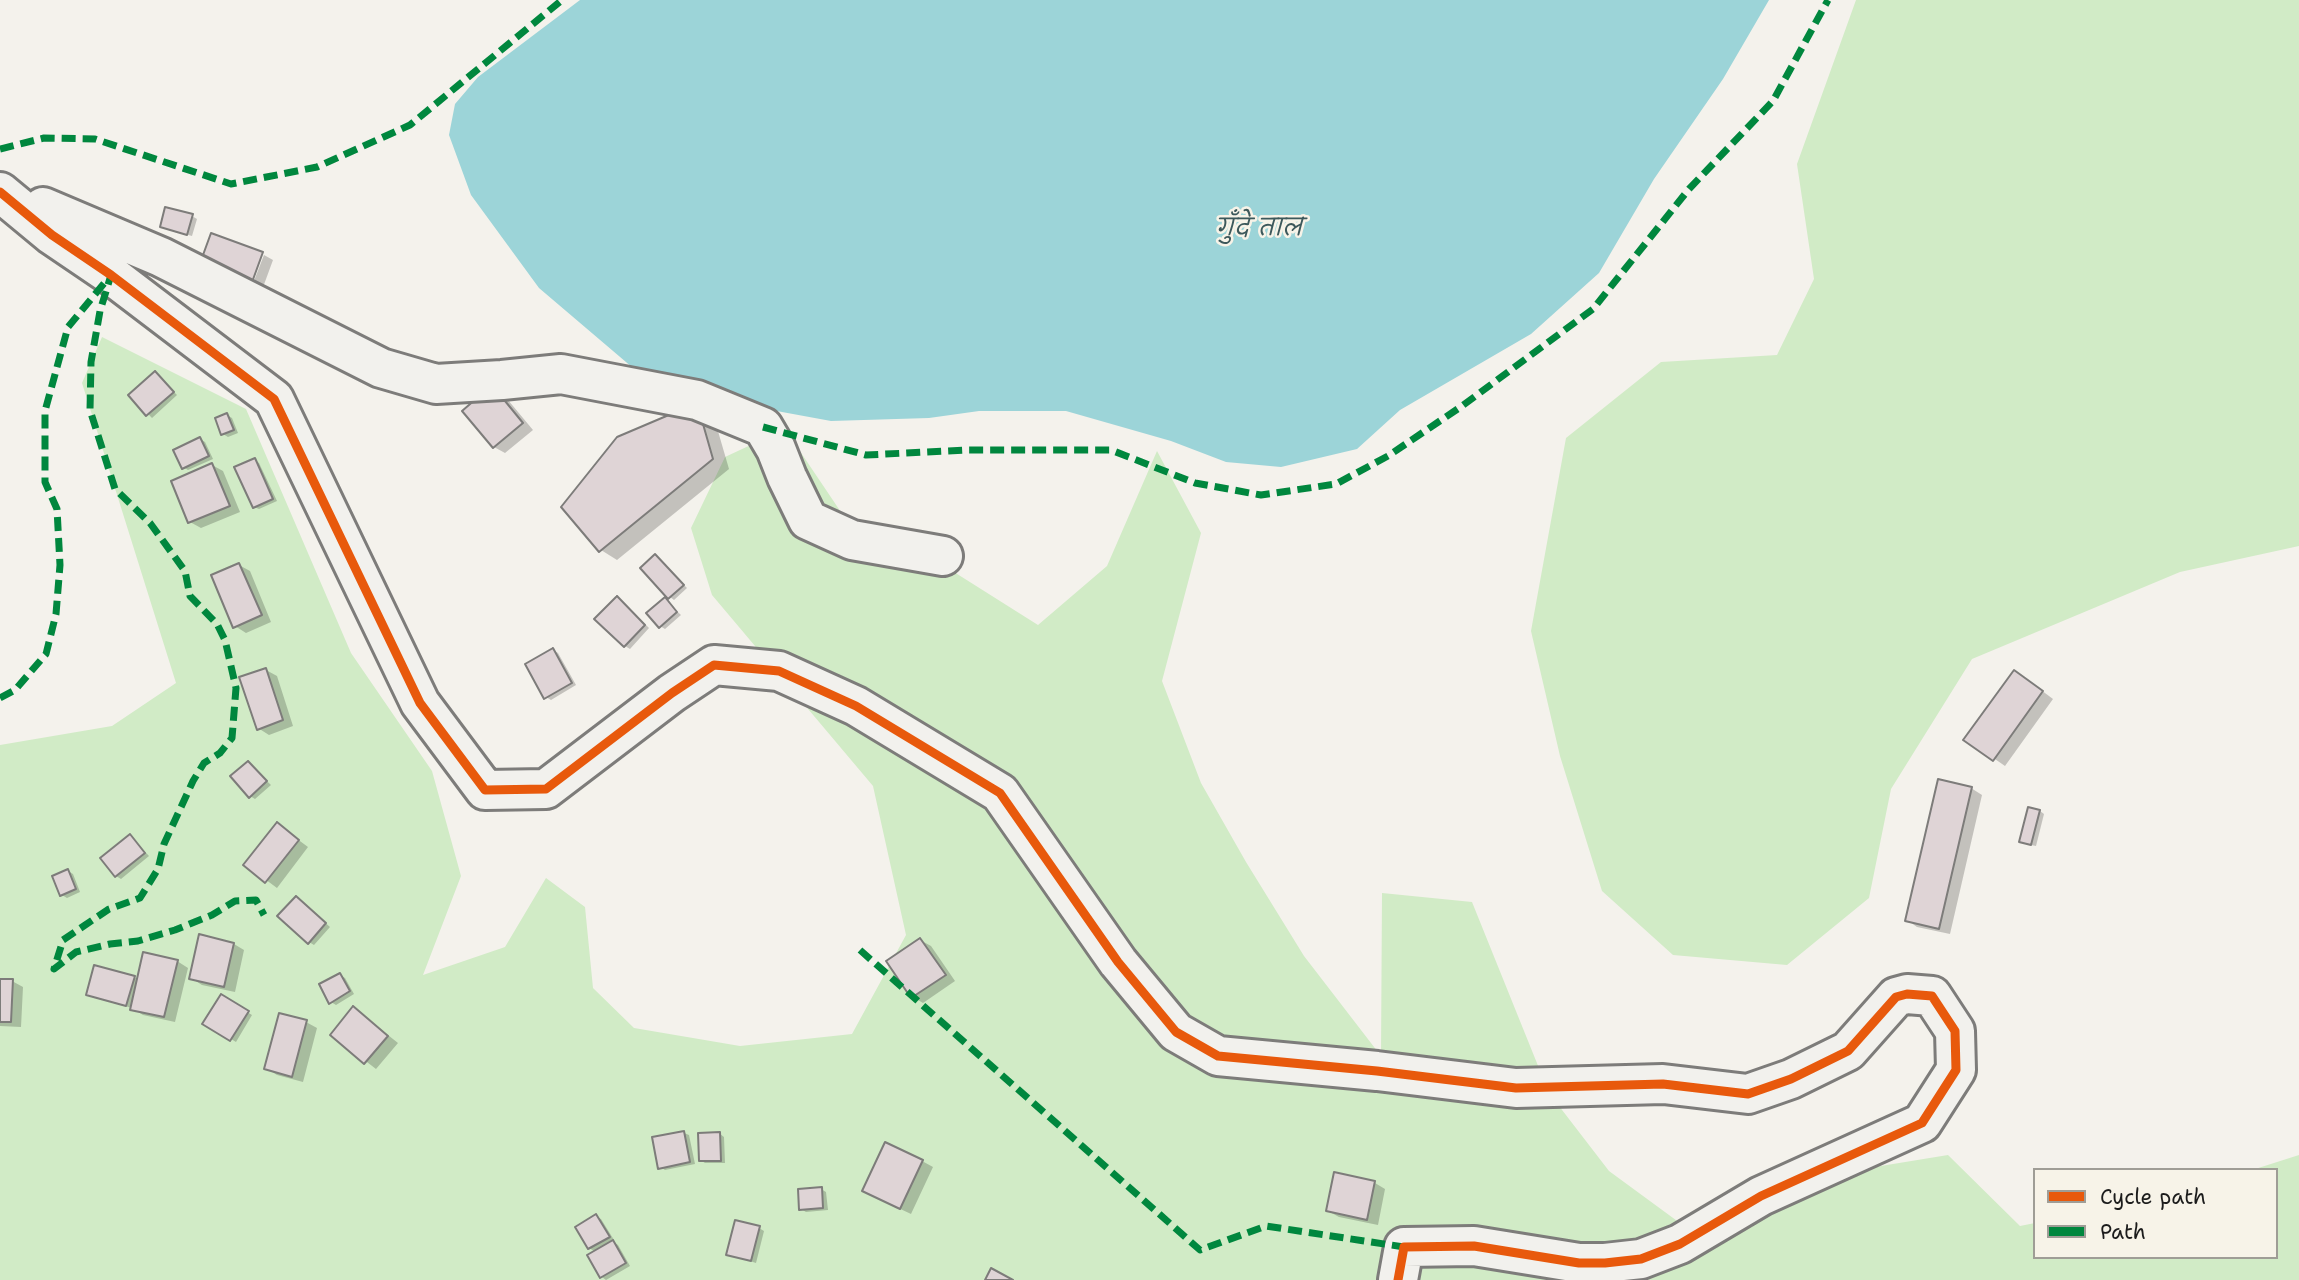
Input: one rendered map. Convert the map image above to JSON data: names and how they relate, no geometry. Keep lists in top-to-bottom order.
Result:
{
  "water": ["गुँदे ताल"],
  "legend": ["Cycle path", "Path"]
}
